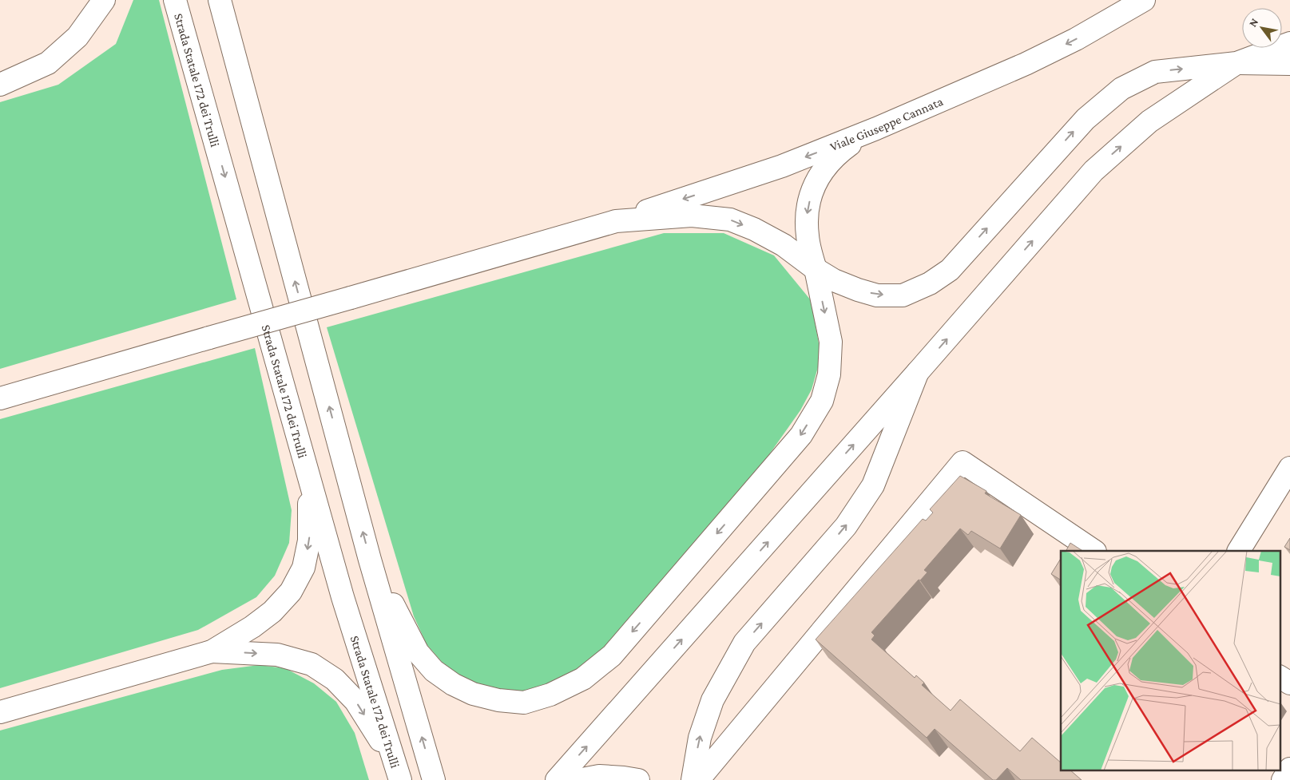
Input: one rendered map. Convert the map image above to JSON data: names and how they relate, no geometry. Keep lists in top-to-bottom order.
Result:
{
  "streets": {
    "main road": ["Strada Statale 172 dei Trulli", "Viale Giuseppe Cannata"]
  },
  "north": "top left"
}
